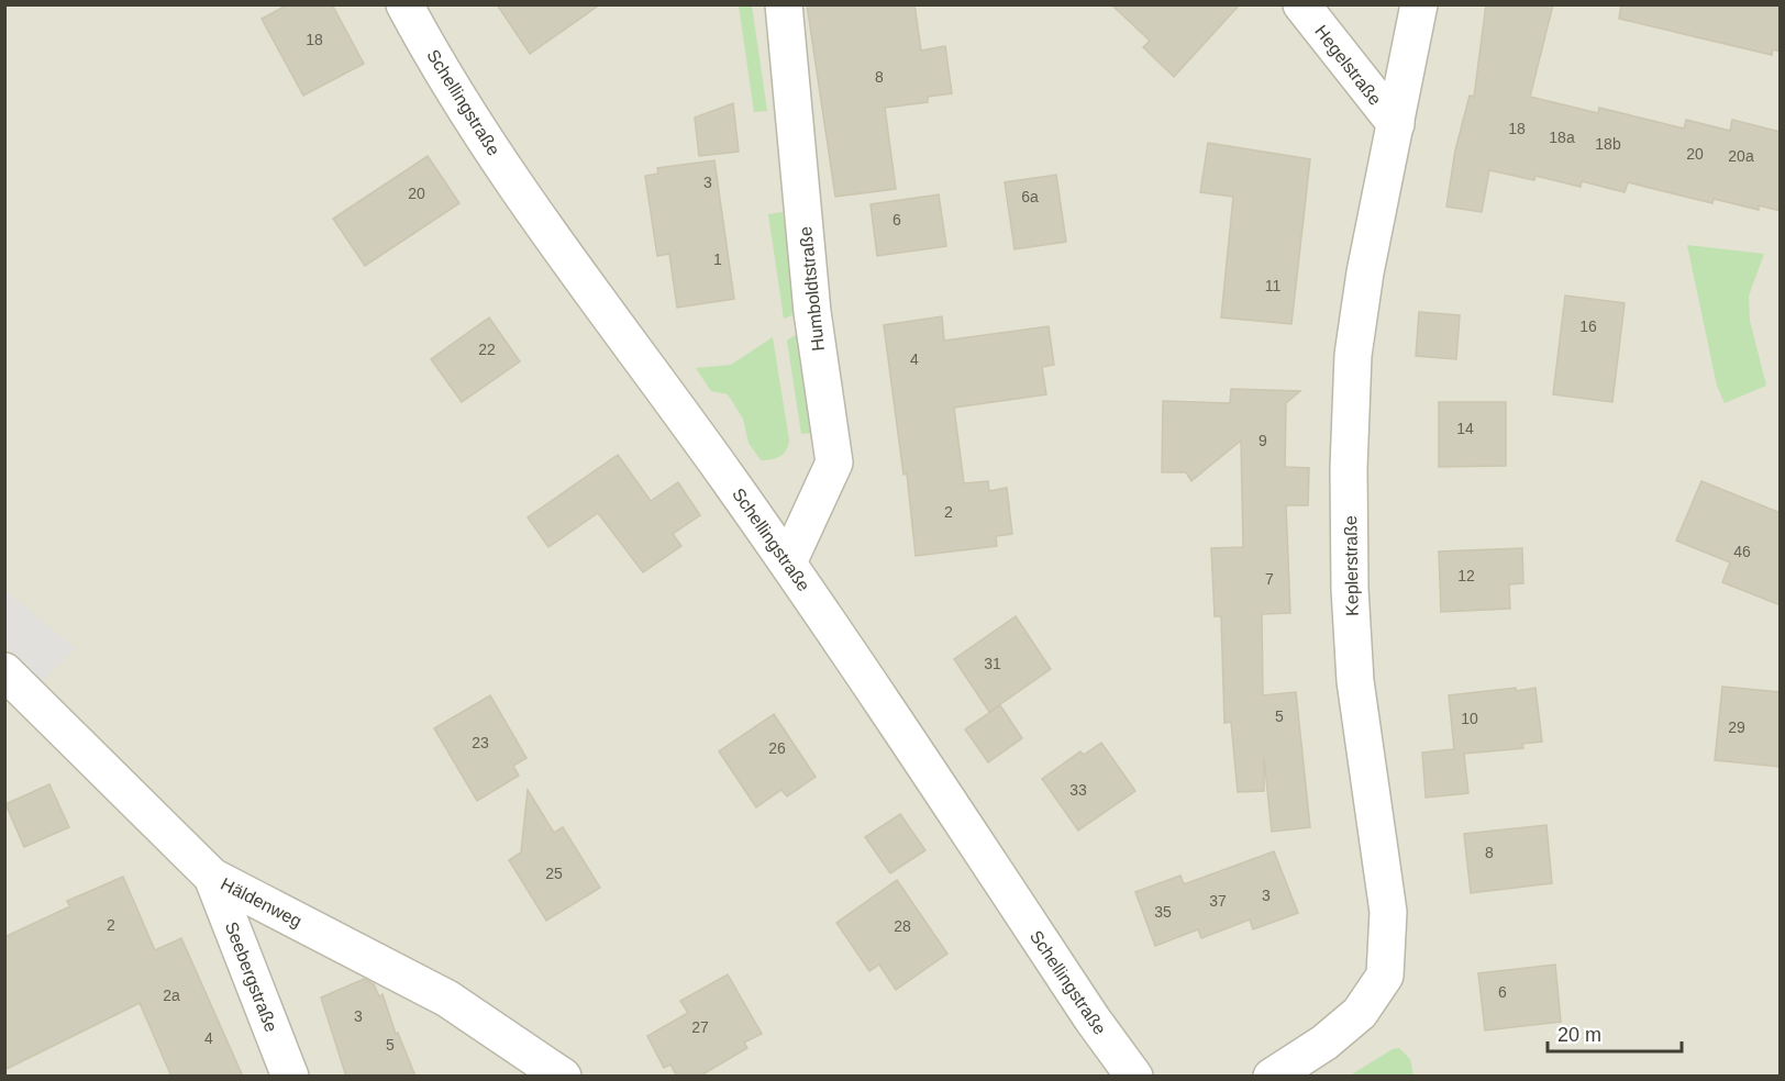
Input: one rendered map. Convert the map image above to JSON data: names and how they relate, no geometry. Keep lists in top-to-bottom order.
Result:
{
  "streets": {
    "street": [
      "Hegelstraße",
      "Schellingstraße",
      "Humboldtstraße",
      "Keplerstraße",
      "Häldenweg",
      "Seebergstraße"
    ]
  },
  "crossings": [
    ["Hegelstraße", "Keplerstraße"],
    ["Schellingstraße", "Humboldtstraße"],
    ["Häldenweg", "Seebergstraße"]
  ],
  "house_numbers": [
    "18",
    "8",
    "18",
    "18a",
    "18b",
    "20",
    "20a",
    "3",
    "20",
    "6a",
    "6",
    "1",
    "11",
    "16",
    "22",
    "4",
    "14",
    "9",
    "2",
    "46",
    "12",
    "7",
    "31",
    "5",
    "10",
    "29",
    "23",
    "26",
    "33",
    "8",
    "25",
    "3",
    "37",
    "35",
    "2",
    "28",
    "6",
    "2a",
    "3",
    "27",
    "4",
    "5"
  ],
  "scale_bar": "20 m"
}
